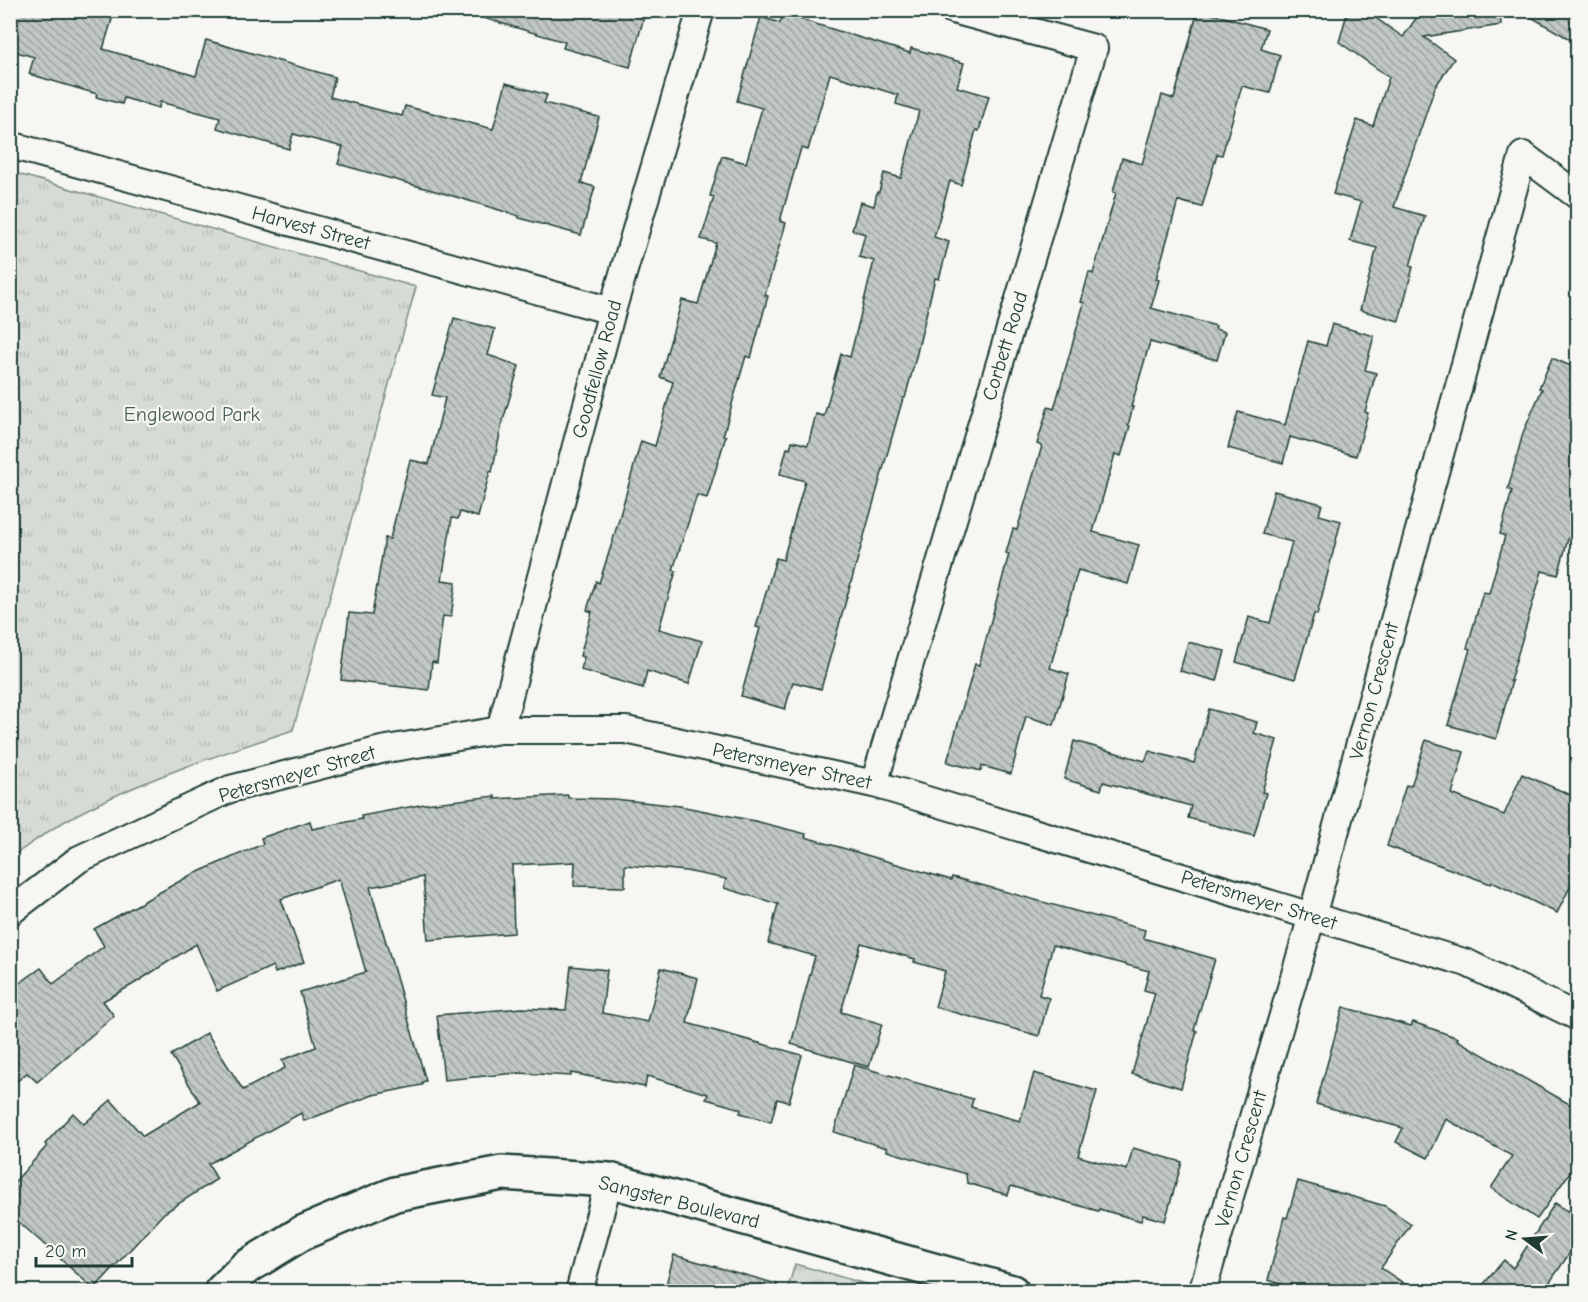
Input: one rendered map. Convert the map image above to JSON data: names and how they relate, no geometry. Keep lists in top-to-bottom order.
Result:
{
  "streets": {
    "street": [
      "Harvest Street",
      "Corbett Road",
      "Goodfellow Road",
      "Vernon Crescent",
      "Petersmeyer Street",
      "Sangster Boulevard"
    ]
  },
  "crossings": [
    ["Harvest Street", "Goodfellow Road"],
    ["Corbett Road", "Petersmeyer Street"],
    ["Goodfellow Road", "Petersmeyer Street"],
    ["Vernon Crescent", "Petersmeyer Street"]
  ],
  "parks": ["Englewood Park"],
  "scale_bar": "20 m",
  "north": "left"
}
